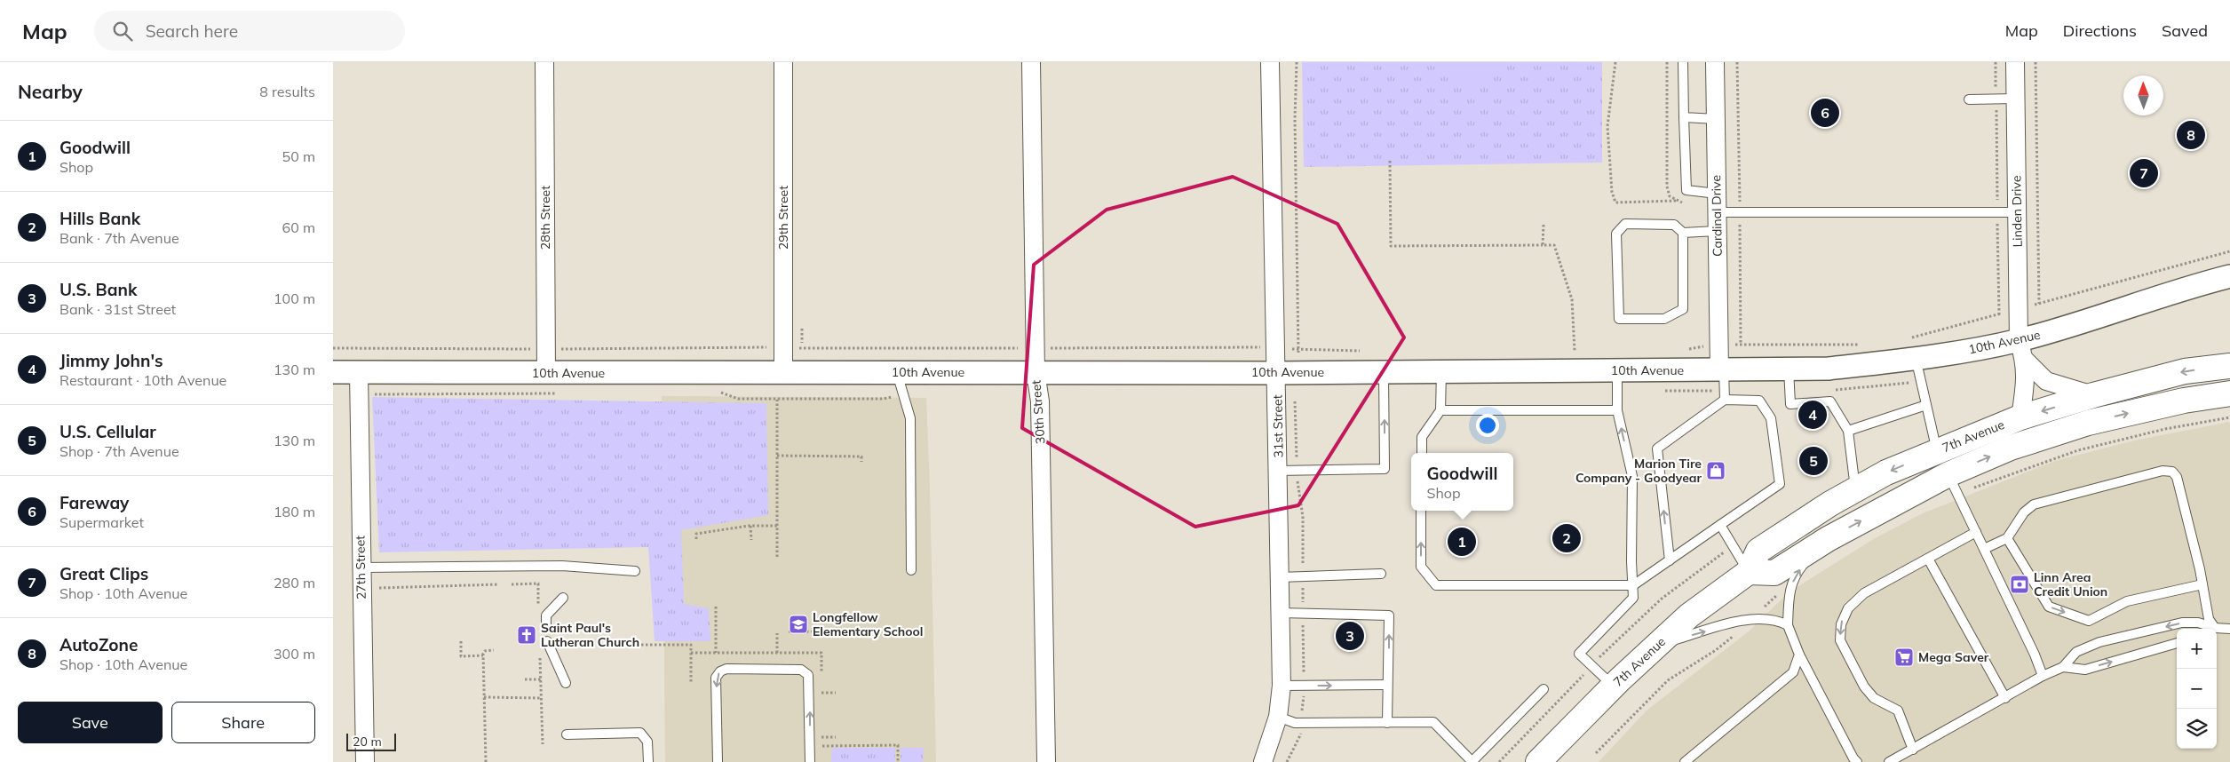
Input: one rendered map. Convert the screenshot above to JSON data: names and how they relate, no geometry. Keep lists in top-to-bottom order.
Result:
{
  "streets": {
    "main road": ["7th Avenue"],
    "street": [
      "Linden Drive",
      "Cardinal Drive",
      "28th Street",
      "29th Street",
      "10th Avenue",
      "30th Street",
      "31st Street",
      "27th Street"
    ]
  },
  "crossings": [
    ["Linden Drive", "10th Avenue"],
    ["Linden Drive", "7th Avenue"],
    ["Cardinal Drive", "10th Avenue"],
    ["28th Street", "10th Avenue"],
    ["29th Street", "10th Avenue"],
    ["10th Avenue", "30th Street"],
    ["10th Avenue", "31st Street"],
    ["10th Avenue", "27th Street"]
  ],
  "places": {
    "shop": ["Marion Tire Company - Goodyear"],
    "bank": ["Linn Area Credit Union"],
    "school or university": ["Longfellow Elementary School"],
    "church": ["Saint Paul's Lutheran Church"],
    "supermarket": ["Mega Saver"]
  },
  "scale_bar": "20 m",
  "north": "top",
  "page": {
    "header": "Map",
    "search": "Search here",
    "nav": ["Map", "Directions", "Saved"],
    "heading": ["Nearby", "8 results"],
    "pins": [
      "6",
      "8",
      "7",
      "4",
      "5",
      "2",
      "1",
      "3"
    ],
    "list": [
      {
        "mark": "1",
        "name": "Goodwill",
        "note": "Shop",
        "value": "50 m"
      },
      {
        "mark": "2",
        "name": "Hills Bank",
        "note": "Bank · 7th Avenue",
        "value": "60 m"
      },
      {
        "mark": "3",
        "name": "U.S. Bank",
        "note": "Bank · 31st Street",
        "value": "100 m"
      },
      {
        "mark": "4",
        "name": "Jimmy John's",
        "note": "Restaurant · 10th Avenue",
        "value": "130 m"
      },
      {
        "mark": "5",
        "name": "U.S. Cellular",
        "note": "Shop · 7th Avenue",
        "value": "130 m"
      },
      {
        "mark": "6",
        "name": "Fareway",
        "note": "Supermarket",
        "value": "180 m"
      },
      {
        "mark": "7",
        "name": "Great Clips",
        "note": "Shop · 10th Avenue",
        "value": "280 m"
      },
      {
        "mark": "8",
        "name": "AutoZone",
        "note": "Shop · 10th Avenue",
        "value": "300 m"
      }
    ],
    "popup": ["Goodwill", "Shop"],
    "map_buttons": ["+", "−"],
    "buttons": ["Save", "Share"],
    "scale": "20 m"
  }
}
